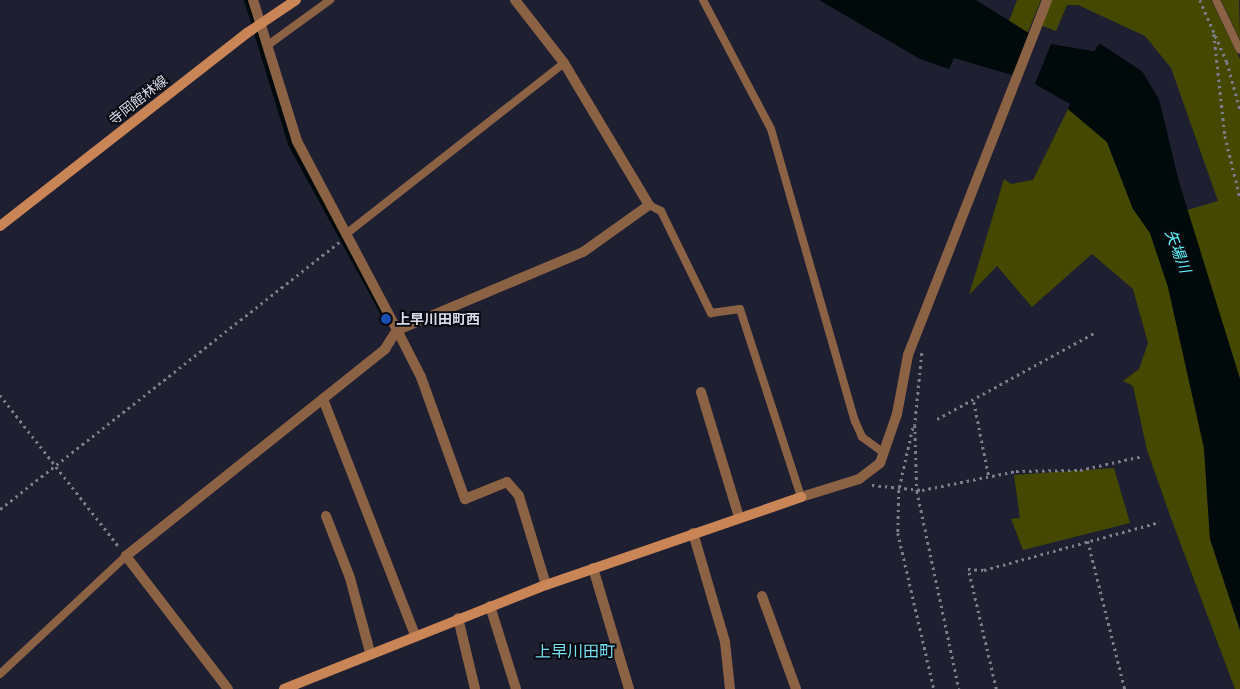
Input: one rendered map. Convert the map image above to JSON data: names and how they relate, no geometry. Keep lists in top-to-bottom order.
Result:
{
  "streets": {
    "street": ["寺岡館林線"]
  },
  "districts": ["上早川田町"],
  "water": ["矢場川"],
  "places": ["上早川田町西"]
}
